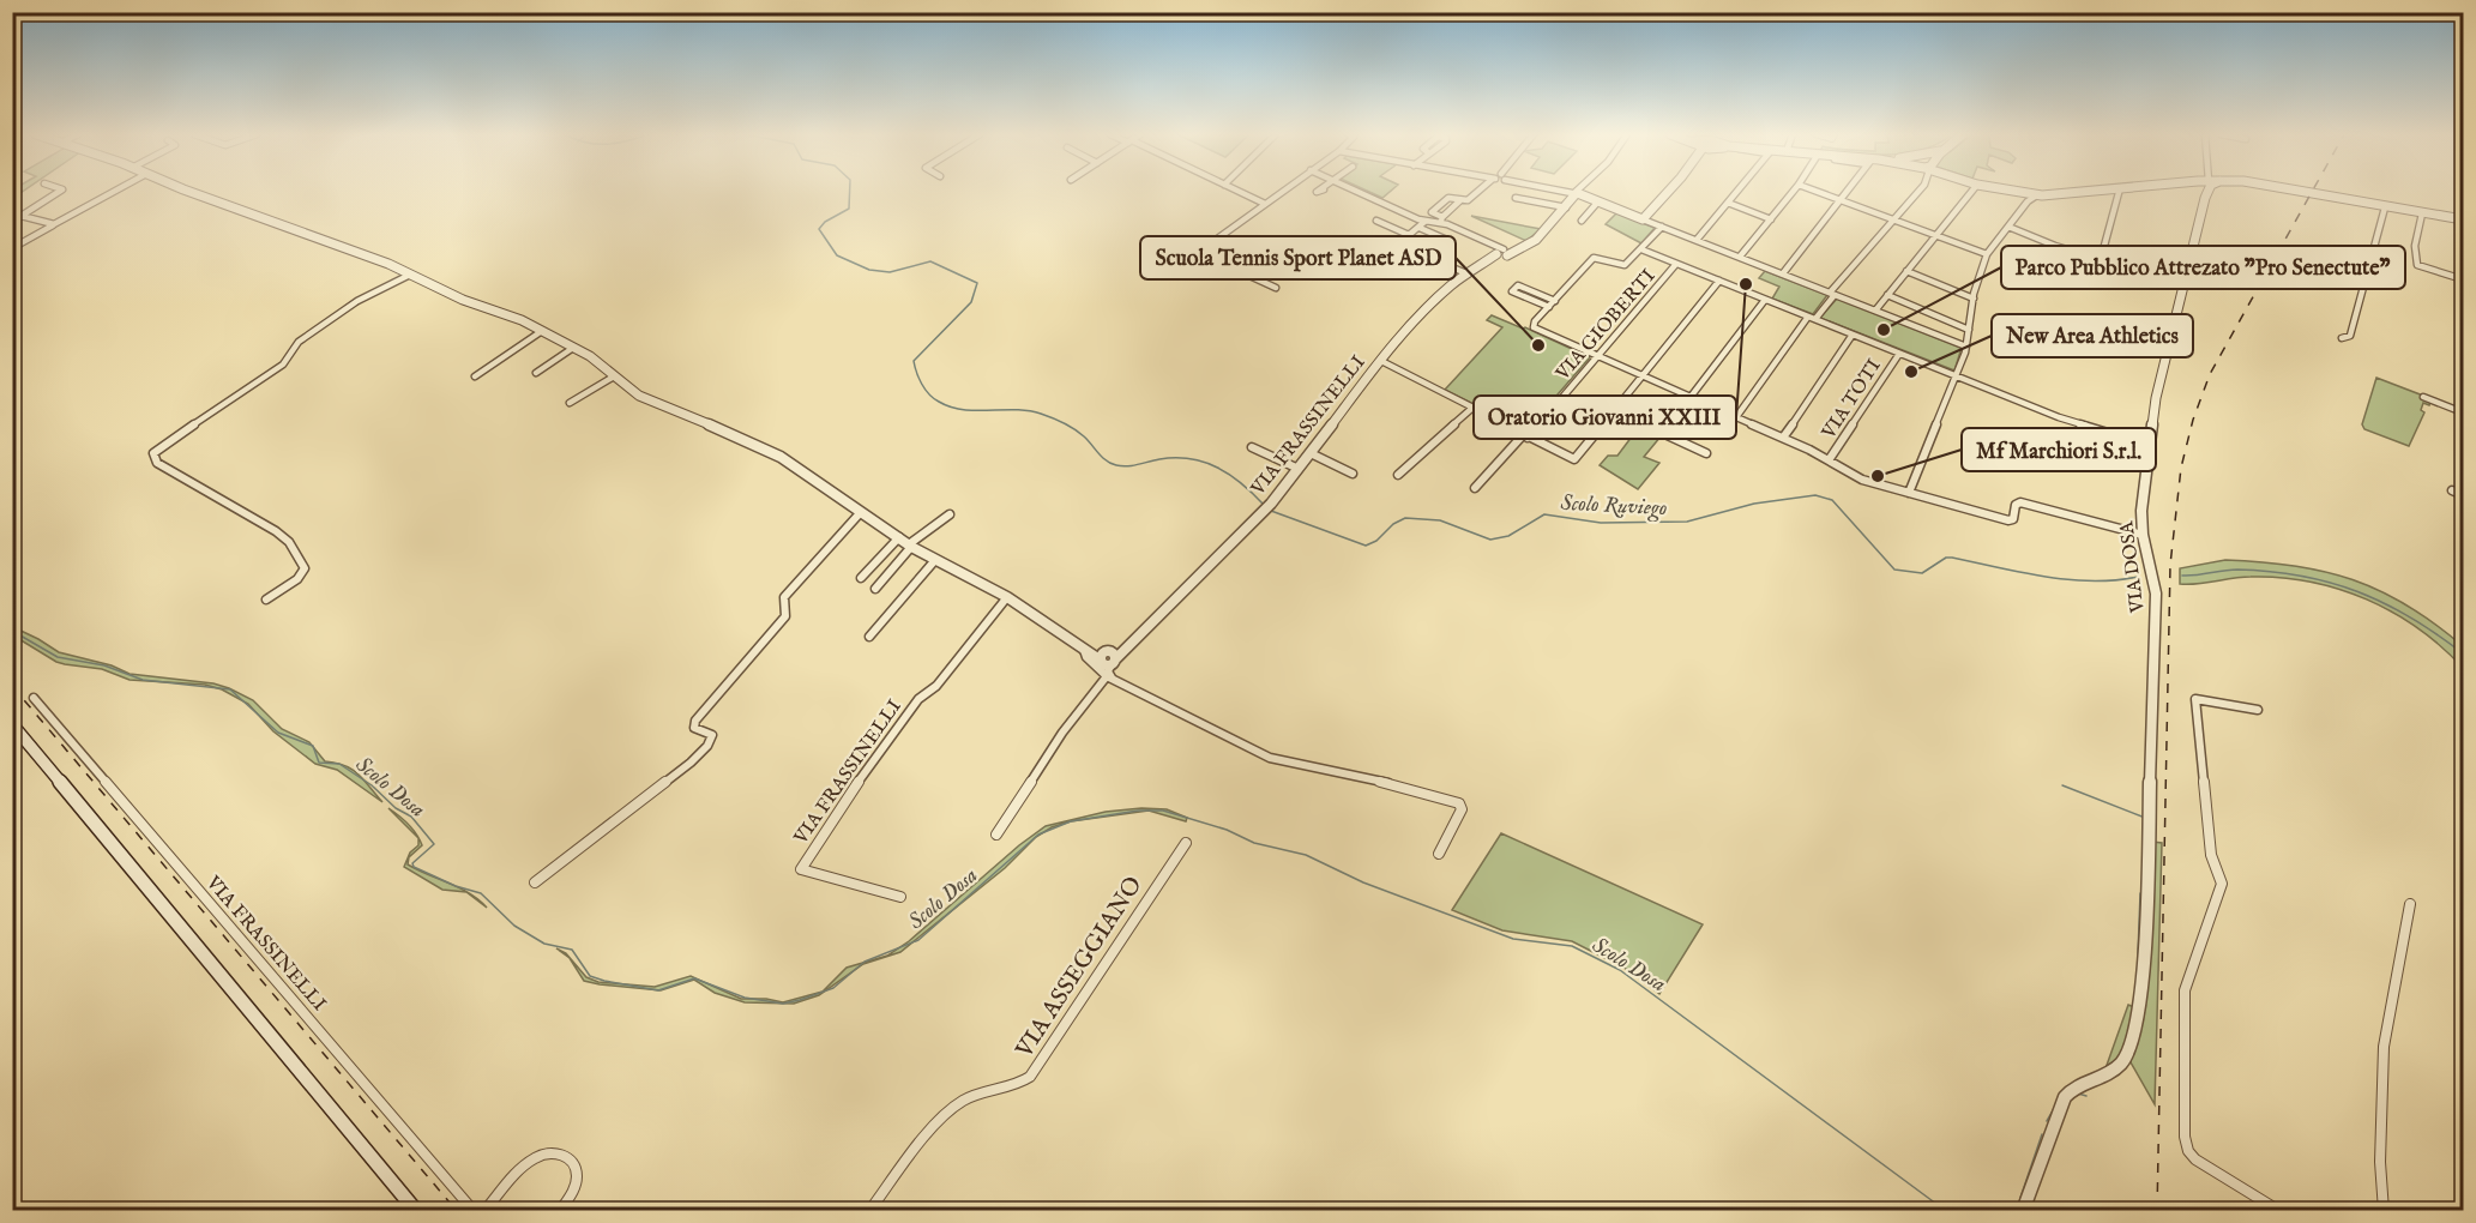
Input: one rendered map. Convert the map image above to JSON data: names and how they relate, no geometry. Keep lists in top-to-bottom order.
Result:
{
  "streets": {
    "street": [
      "VIA GIOBERTI",
      "VIA TOTI",
      "VIA FRASSINELLI",
      "VIA DOSA",
      "VIA ASSEGGIANO"
    ]
  },
  "water": ["Scolo Ruviego", "Scolo Dosa"],
  "places": [
    "Oratorio Giovanni XXIII",
    "Parco Pubblico Attrezato \"Pro Senectute\"",
    "Scuola Tennis Sport Planet ASD",
    "New Area Athletics",
    "Mf Marchiori S.r.l."
  ]
}
